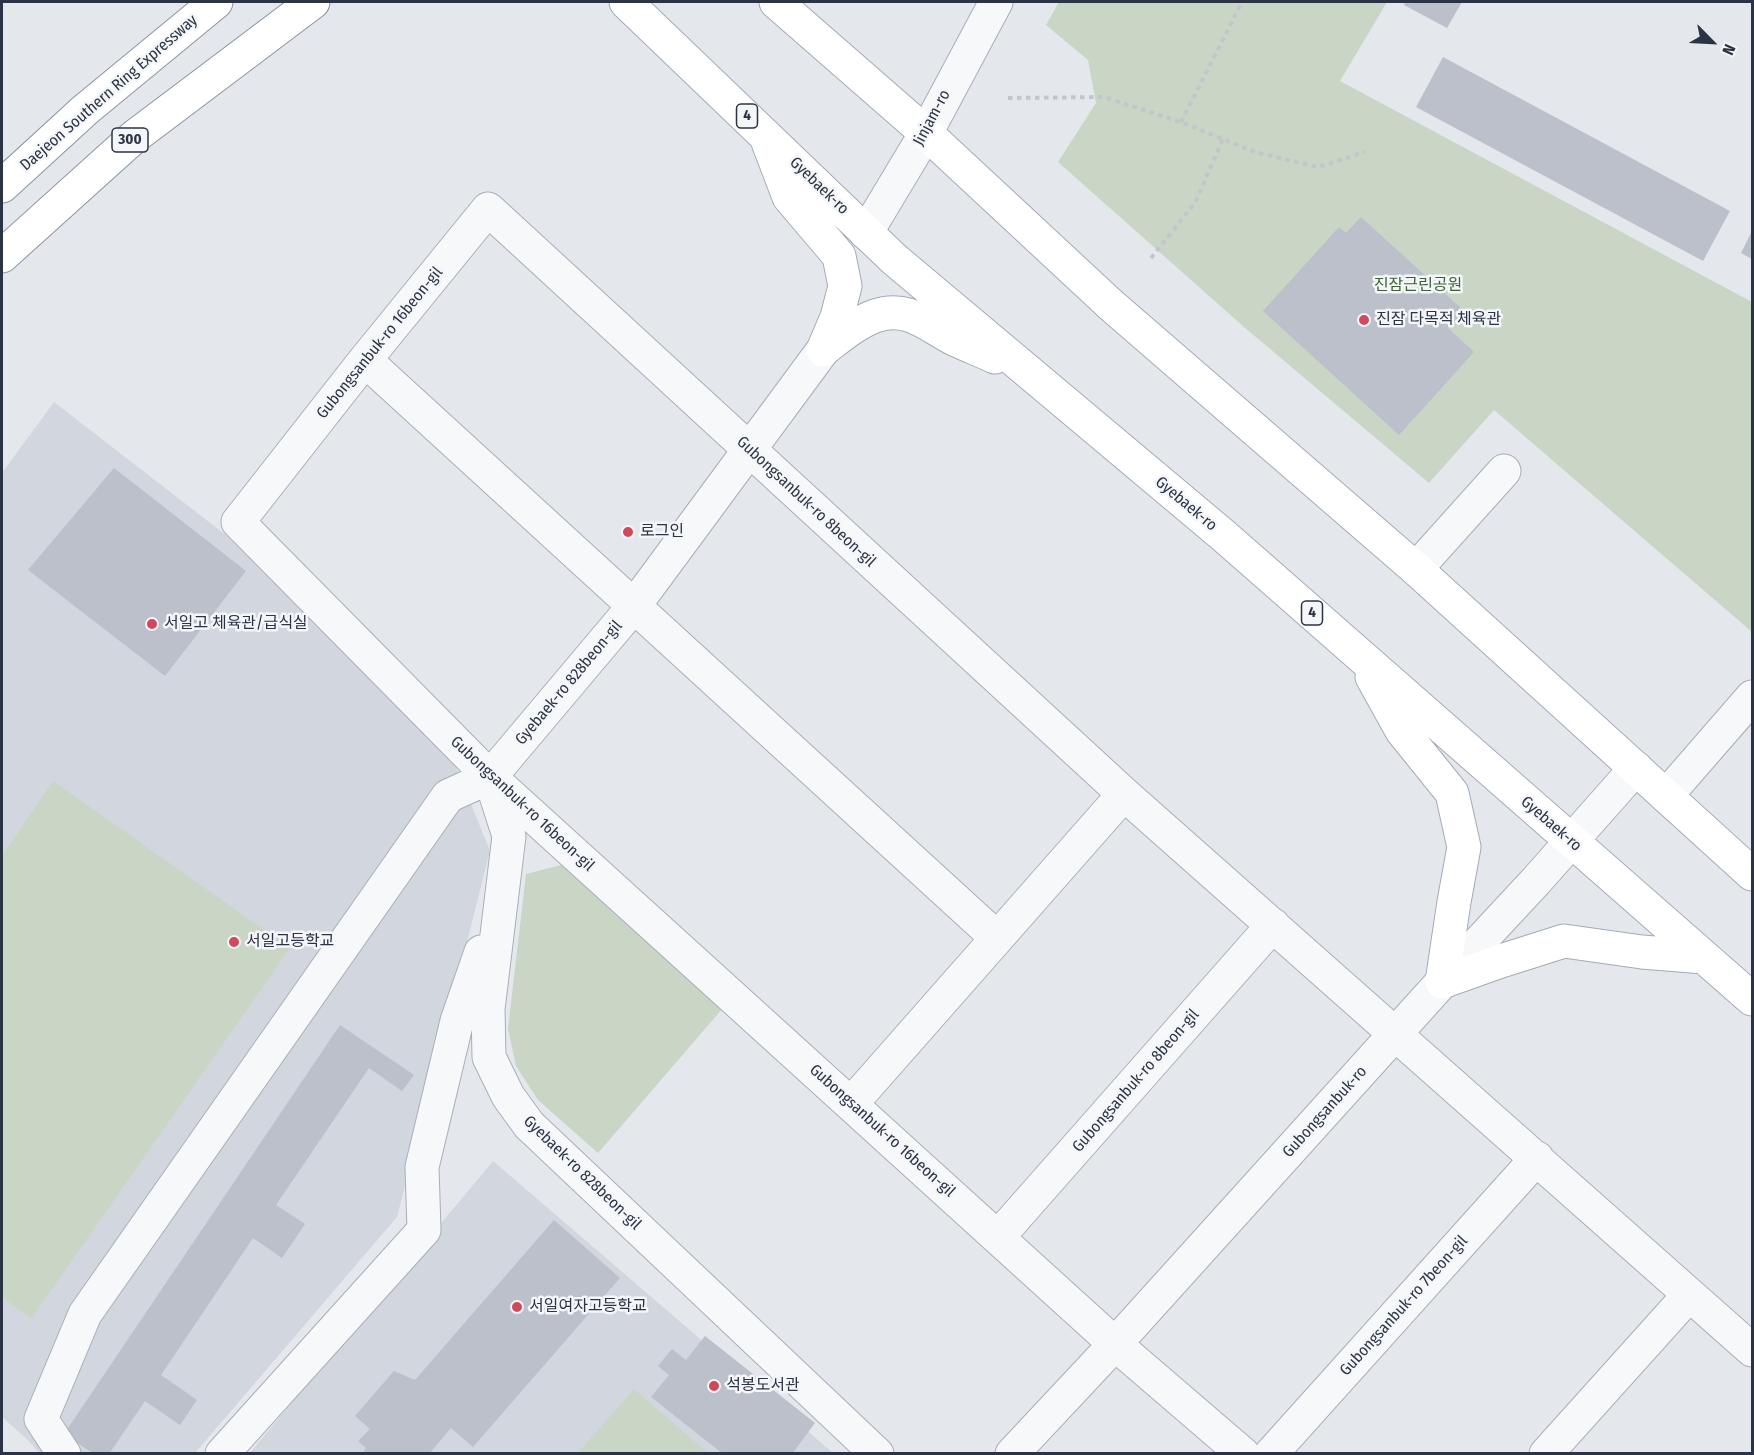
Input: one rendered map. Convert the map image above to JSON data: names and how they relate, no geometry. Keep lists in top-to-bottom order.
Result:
{
  "streets": {
    "main road": [
      "Daejeon Southern Ring Expressway",
      "4",
      "300",
      "Gyebaek-ro"
    ],
    "street": [
      "Jinjam-ro",
      "Gubongsanbuk-ro 16beon-gil",
      "Gubongsanbuk-ro 8beon-gil",
      "Gyebaek-ro 828beon-gil",
      "Gubongsanbuk-ro",
      "Gubongsanbuk-ro 7beon-gil"
    ]
  },
  "crossings": [
    ["Jinjam-ro", "Gyebaek-ro"],
    ["Gyebaek-ro", "Gubongsanbuk-ro"],
    ["Gubongsanbuk-ro 16beon-gil", "Gubongsanbuk-ro 8beon-gil"],
    ["Gubongsanbuk-ro 16beon-gil", "Gyebaek-ro 828beon-gil"],
    ["Gubongsanbuk-ro 16beon-gil", "Gubongsanbuk-ro"],
    ["Gubongsanbuk-ro 8beon-gil", "Gyebaek-ro 828beon-gil"],
    ["Gubongsanbuk-ro 8beon-gil", "Gubongsanbuk-ro"]
  ],
  "parks": ["진잠근린공원"],
  "places": [
    "진잠 다목적 체육관",
    "로그인",
    "서일고 체육관/급식실",
    "서일고등학교",
    "서일여자고등학교",
    "석봉도서관"
  ],
  "north": "bottom right"
}
